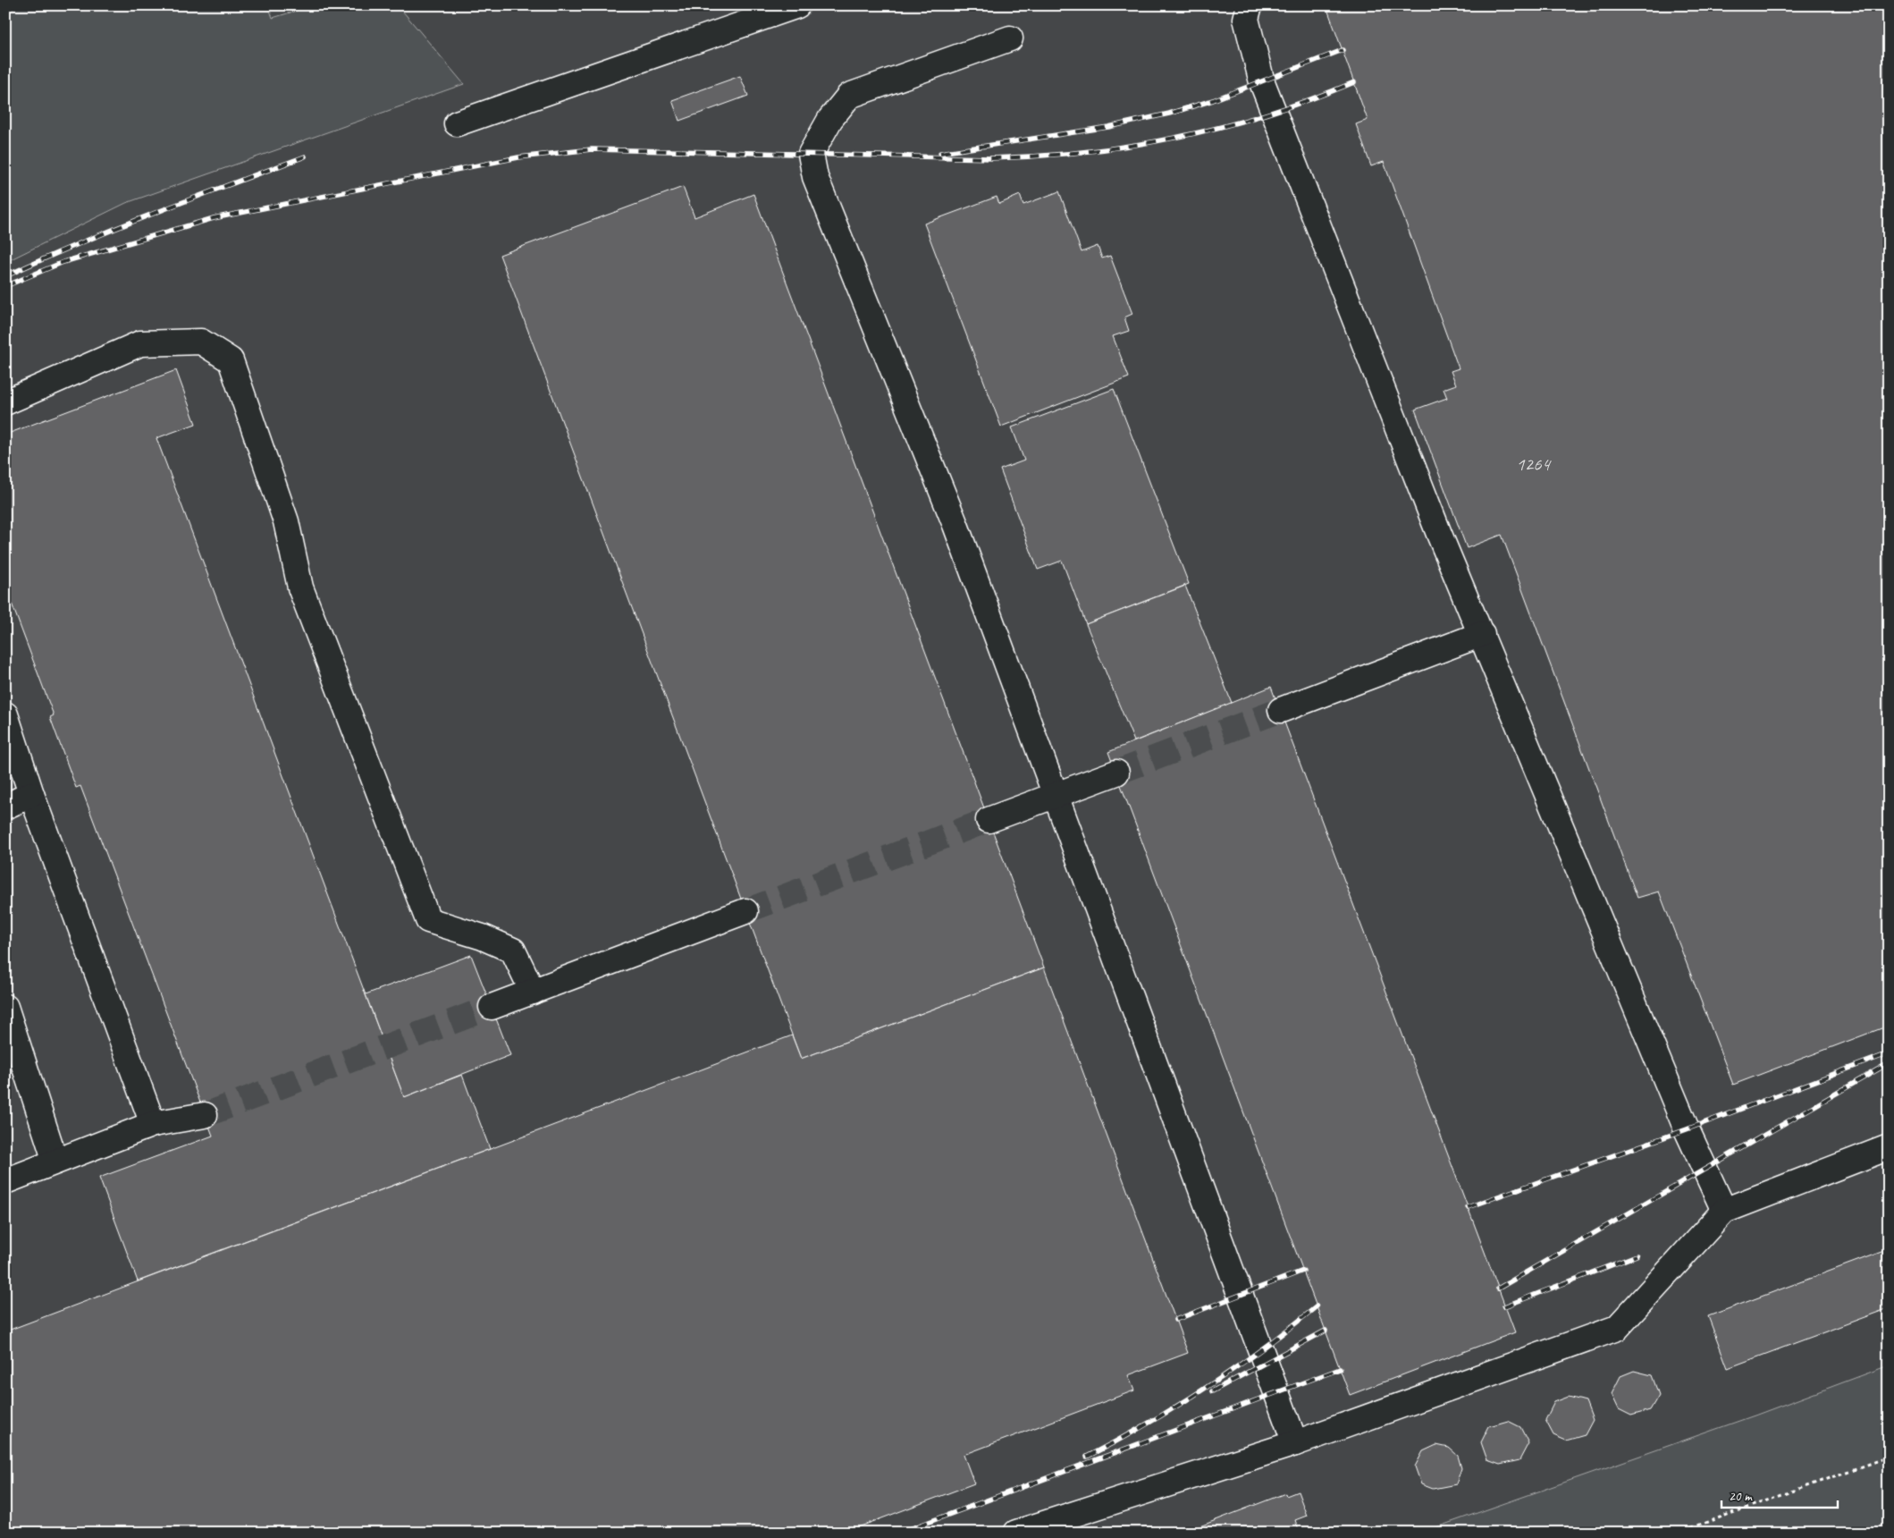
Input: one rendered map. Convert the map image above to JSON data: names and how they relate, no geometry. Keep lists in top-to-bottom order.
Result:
{
  "house_numbers": ["1264"],
  "scale_bar": "20 m"
}
